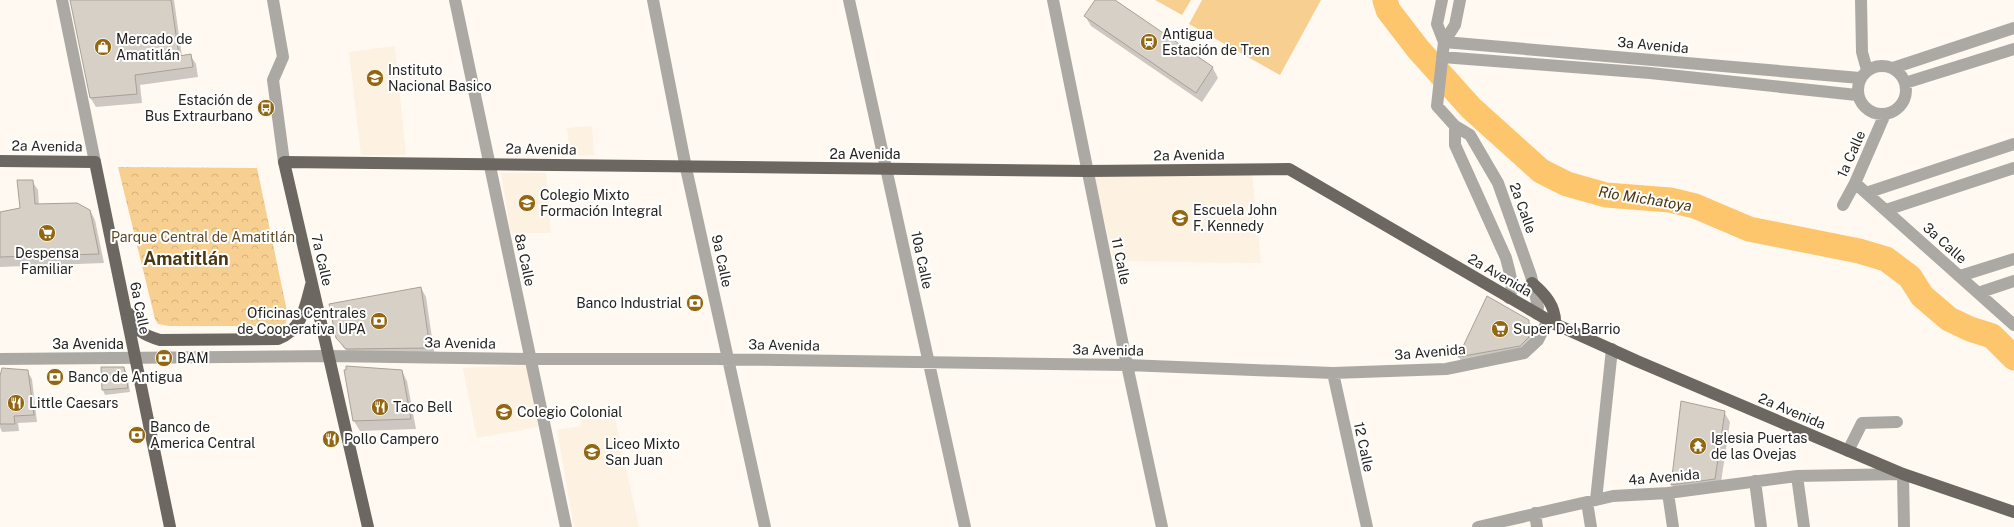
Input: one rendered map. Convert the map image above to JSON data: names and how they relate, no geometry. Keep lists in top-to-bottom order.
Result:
{
  "streets": {
    "main road": ["2a Avenida", "7a Calle", "6a Calle"],
    "street": [
      "3a Avenida",
      "1a Calle",
      "2a Calle",
      "3a Calle",
      "8a Calle",
      "10a Calle",
      "9a Calle",
      "11 Calle",
      "12 Calle",
      "4a Avenida"
    ]
  },
  "crossings": [
    ["3a Avenida", "2a Avenida"],
    ["3a Avenida", "1a Calle"],
    ["3a Avenida", "2a Calle"],
    ["3a Avenida", "7a Calle"],
    ["3a Avenida", "8a Calle"],
    ["3a Avenida", "10a Calle"],
    ["3a Avenida", "9a Calle"],
    ["3a Avenida", "11 Calle"],
    ["3a Avenida", "6a Calle"],
    ["3a Avenida", "12 Calle"],
    ["2a Avenida", "2a Calle"],
    ["2a Avenida", "7a Calle"],
    ["2a Avenida", "8a Calle"],
    ["2a Avenida", "10a Calle"],
    ["2a Avenida", "9a Calle"],
    ["2a Avenida", "11 Calle"],
    ["2a Avenida", "6a Calle"],
    ["2a Avenida", "4a Avenida"],
    ["1a Calle", "3a Calle"]
  ],
  "districts": ["Amatitlán"],
  "water": ["Río Michatoya"],
  "parks": ["Parque Central de Amatitlán"],
  "places": {
    "station": ["Antigua Estación de Tren"],
    "shop": ["Mercado de Amatitlán"],
    "school or university": [
      "Instituto Nacional Basico",
      "Colegio Mixto Formación Integral",
      "Escuela John F. Kennedy",
      "Colegio Colonial",
      "Liceo Mixto San Juan"
    ],
    "bus stop": ["Estación de Bus Extraurbano"],
    "supermarket": ["Despensa Familiar", "Super Del Barrio"],
    "bank": [
      "Banco Industrial",
      "Oficinas Centrales de Cooperativa UPA",
      "BAM",
      "Banco de Antigua",
      "Banco de America Central"
    ],
    "restaurant": ["Little Caesars", "Taco Bell", "Pollo Campero"],
    "temple": ["Iglesia Puertas de las Ovejas"]
  }
}
